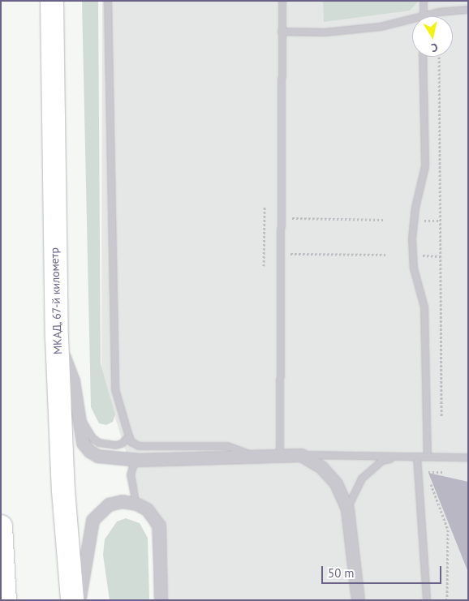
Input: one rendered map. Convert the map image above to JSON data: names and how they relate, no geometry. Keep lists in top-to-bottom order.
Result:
{
  "streets": {
    "highway": ["МКАД, 67-й километр"]
  },
  "scale_bar": "50 m",
  "north": "bottom"
}
